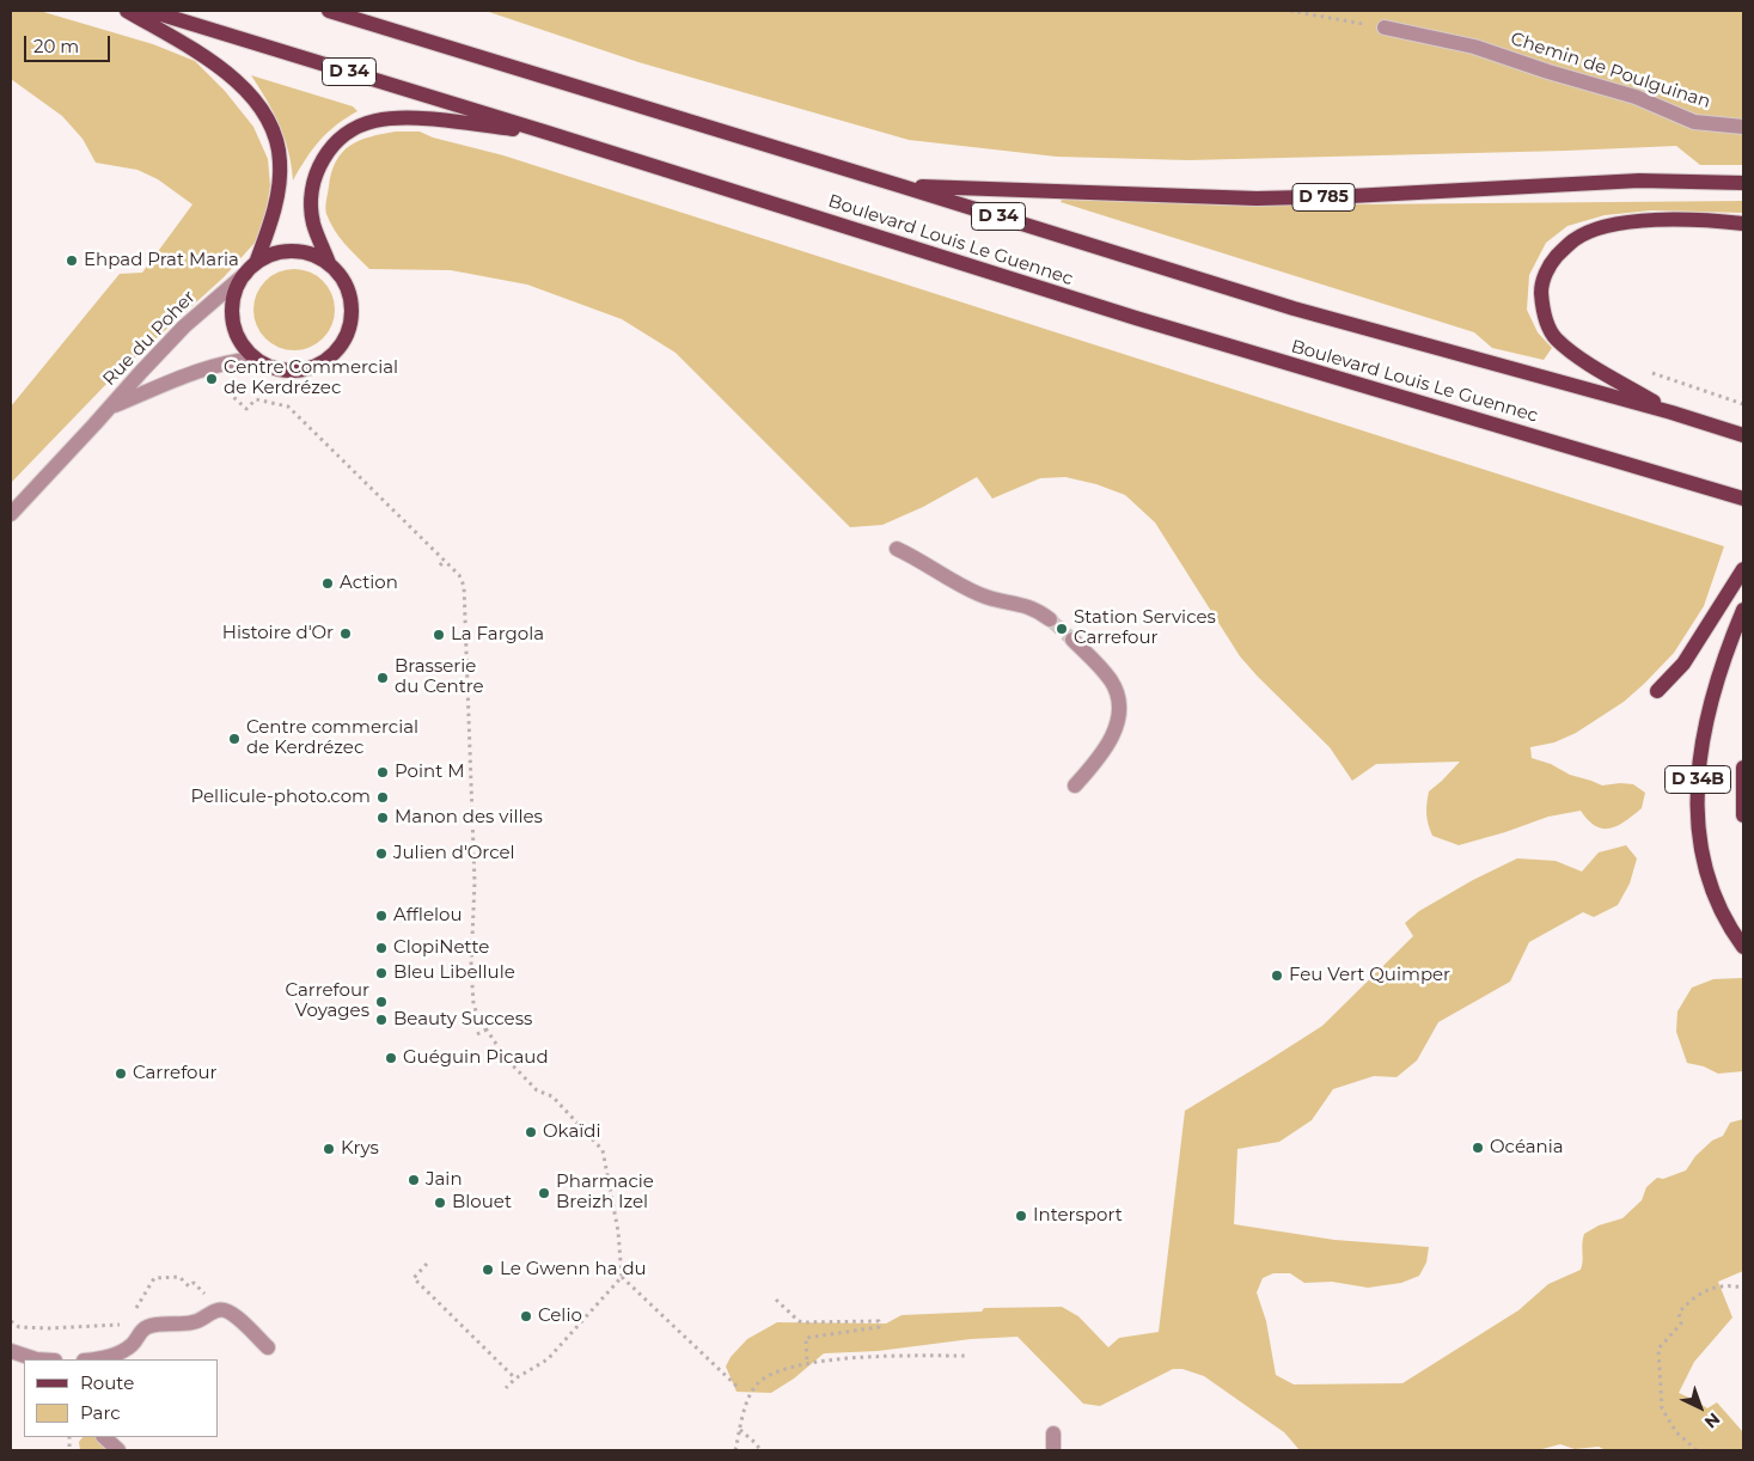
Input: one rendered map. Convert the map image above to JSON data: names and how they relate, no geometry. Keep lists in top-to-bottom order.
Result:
{
  "streets": {
    "main road": [
      "D 34",
      "D 785",
      "Boulevard Louis Le Guennec",
      "D 34B"
    ],
    "street": ["Chemin de Poulguinan", "Rue du Poher"]
  },
  "crossings": [
    ["D 785", "Boulevard Louis Le Guennec"]
  ],
  "places": [
    "Ehpad Prat Maria",
    "Centre Commercial de Kerdrézec",
    "Action",
    "Station Services Carrefour",
    "Histoire d'Or",
    "La Fargola",
    "Brasserie du Centre",
    "Centre commercial de Kerdrézec",
    "Point M",
    "Pellicule-photo.com",
    "Manon des villes",
    "Julien d'Orcel",
    "Afflelou",
    "ClopiNette",
    "Bleu Libellule",
    "Feu Vert Quimper",
    "Carrefour Voyages",
    "Beauty Success",
    "Guéguin Picaud",
    "Carrefour",
    "Okaïdi",
    "Océania",
    "Krys",
    "Jain",
    "Pharmacie Breizh Izel",
    "Blouet",
    "Intersport",
    "Le Gwenn ha du",
    "Celio"
  ],
  "legend": ["Route", "Parc"],
  "scale_bar": "20 m",
  "north": "bottom right"
}
